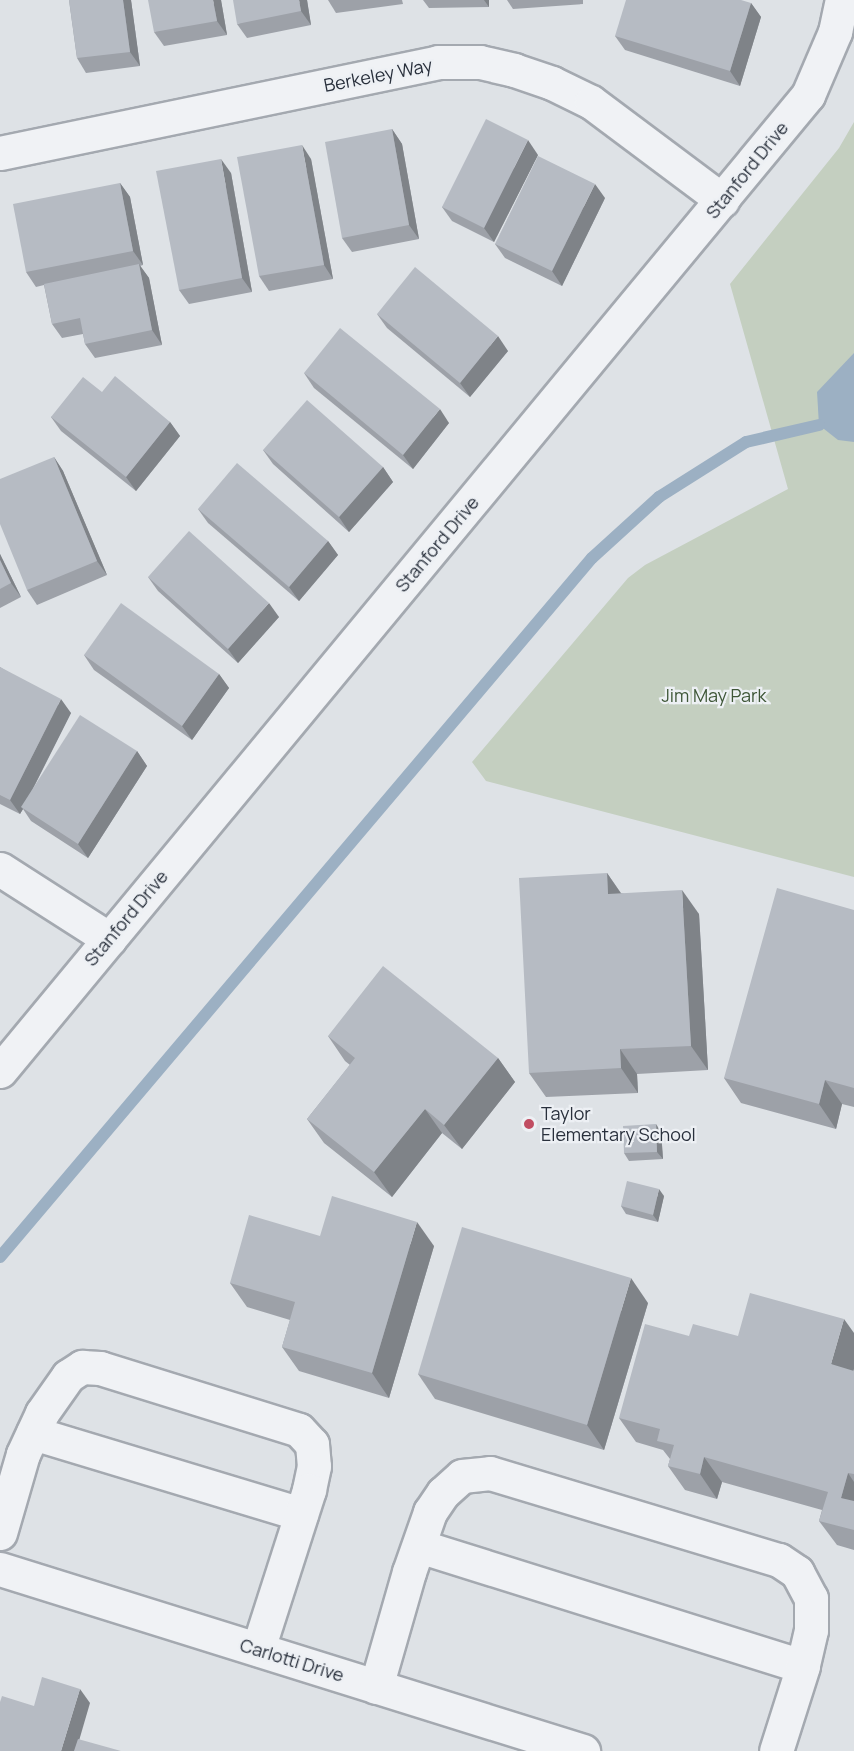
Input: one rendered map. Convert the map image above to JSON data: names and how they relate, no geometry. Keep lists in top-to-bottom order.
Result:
{
  "streets": {
    "street": ["Berkeley Way", "Stanford Drive", "Carlotti Drive"]
  },
  "crossings": [
    ["Berkeley Way", "Stanford Drive"]
  ],
  "parks": ["Jim May Park"],
  "places": ["Taylor Elementary School"]
}
